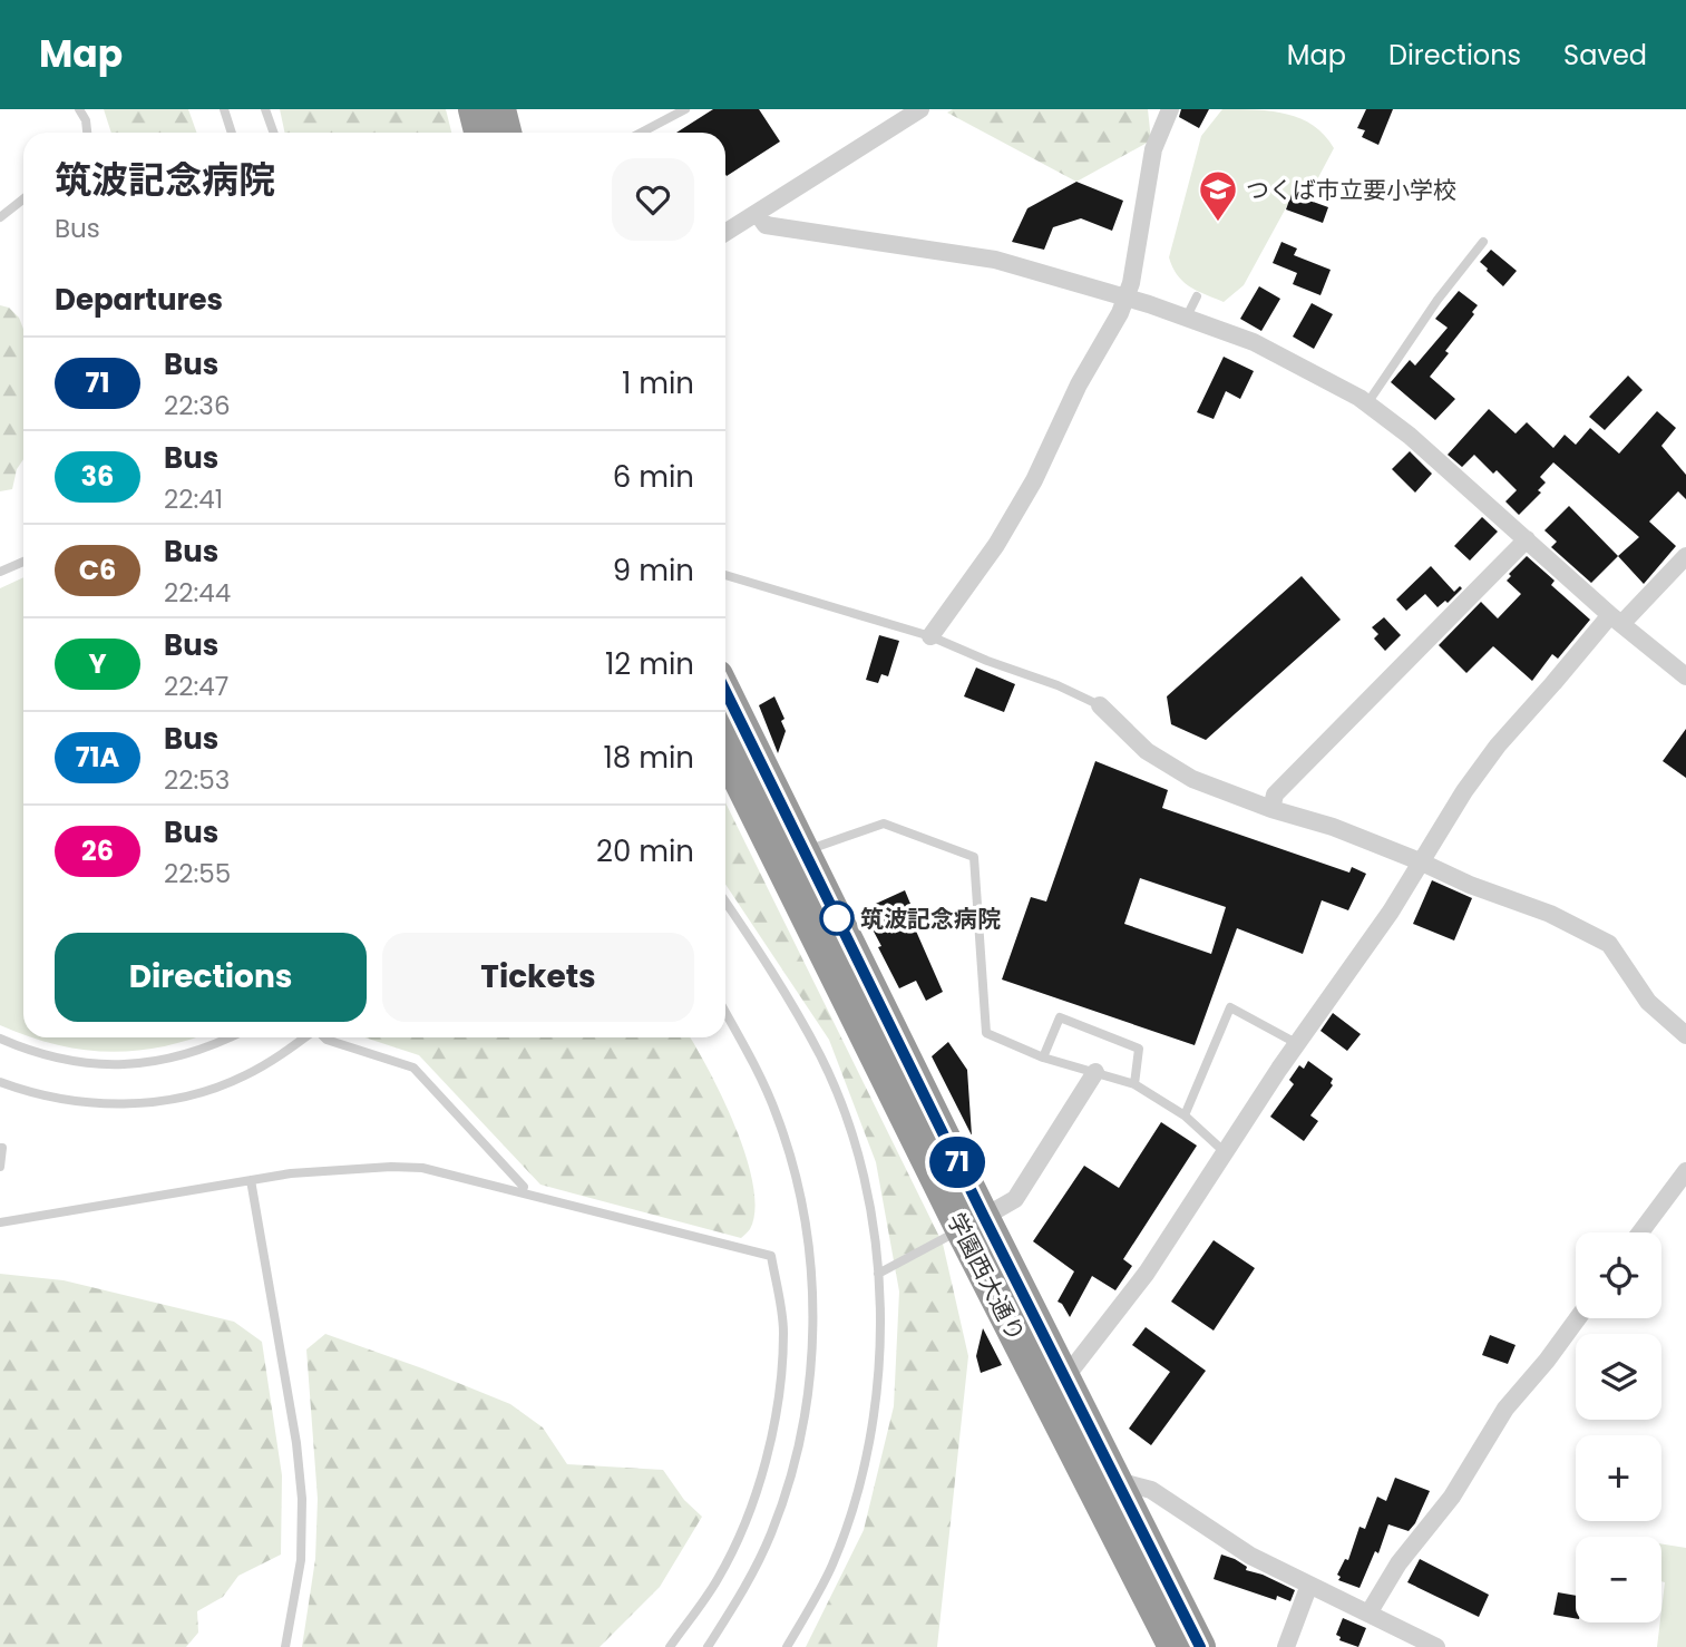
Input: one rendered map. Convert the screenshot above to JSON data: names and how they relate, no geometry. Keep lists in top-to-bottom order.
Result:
{
  "streets": {
    "highway": ["学園西大通り"]
  },
  "places": {
    "school or university": ["つくば市立要小学校"],
    "other": ["筑波記念病院"]
  },
  "lines": ["bus line 71"],
  "page": {
    "header": "Map",
    "nav": ["Map", "Directions", "Saved"],
    "on_map": "71",
    "heading": [
      ["筑波記念病院", "Bus"],
      "Departures"
    ],
    "list": [
      {
        "mark": "71",
        "name": "Bus",
        "note": "22:36",
        "value": "1 min"
      },
      {
        "mark": "36",
        "name": "Bus",
        "note": "22:41",
        "value": "6 min"
      },
      {
        "mark": "C6",
        "name": "Bus",
        "note": "22:44",
        "value": "9 min"
      },
      {
        "mark": "Y",
        "name": "Bus",
        "note": "22:47",
        "value": "12 min"
      },
      {
        "mark": "71A",
        "name": "Bus",
        "note": "22:53",
        "value": "18 min"
      },
      {
        "mark": "26",
        "name": "Bus",
        "note": "22:55",
        "value": "20 min"
      }
    ],
    "buttons": ["Directions", "Tickets"],
    "map_buttons": ["+", "−"]
  }
}
